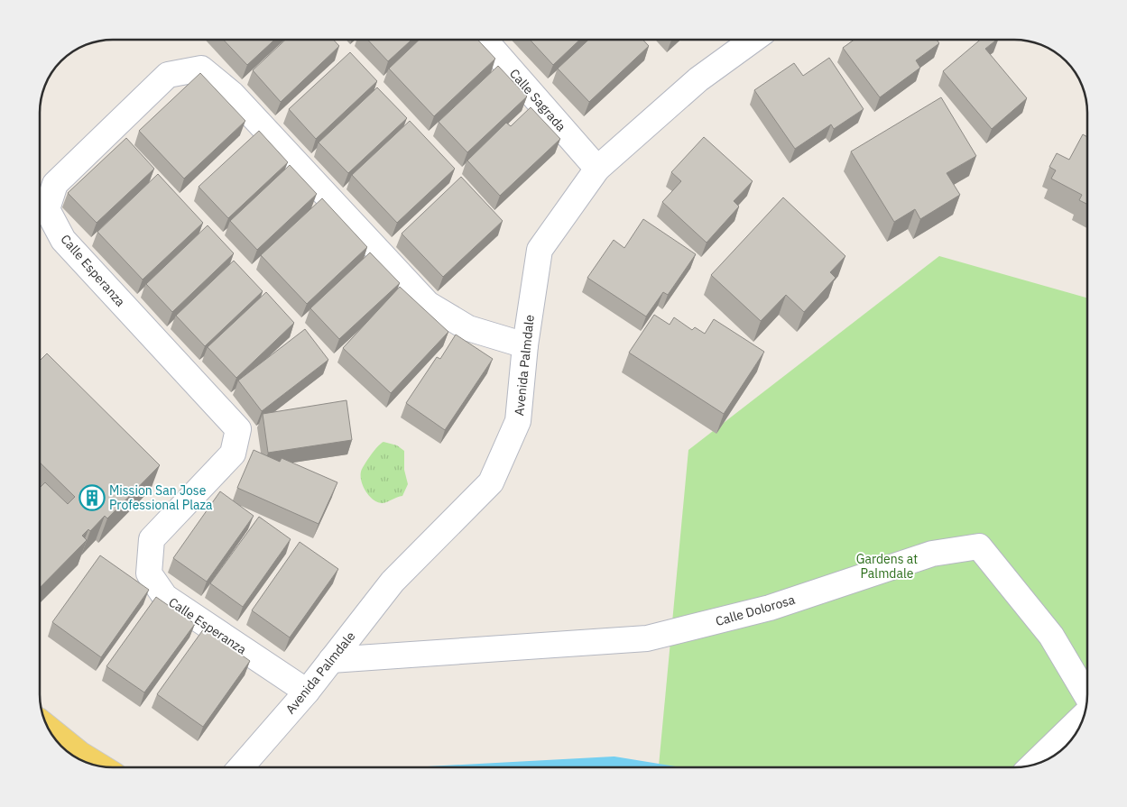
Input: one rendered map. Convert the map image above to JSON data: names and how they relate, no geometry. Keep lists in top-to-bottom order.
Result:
{
  "streets": {
    "street": [
      "Calle Sagrada",
      "Calle Esperanza",
      "Avenida Palmdale",
      "Calle Dolorosa"
    ]
  },
  "crossings": [
    ["Calle Sagrada", "Avenida Palmdale"],
    ["Calle Esperanza", "Avenida Palmdale"],
    ["Avenida Palmdale", "Calle Dolorosa"]
  ],
  "parks": ["Gardens at Palmdale"],
  "places": {
    "building": ["Mission San Jose Professional Plaza"]
  }
}
